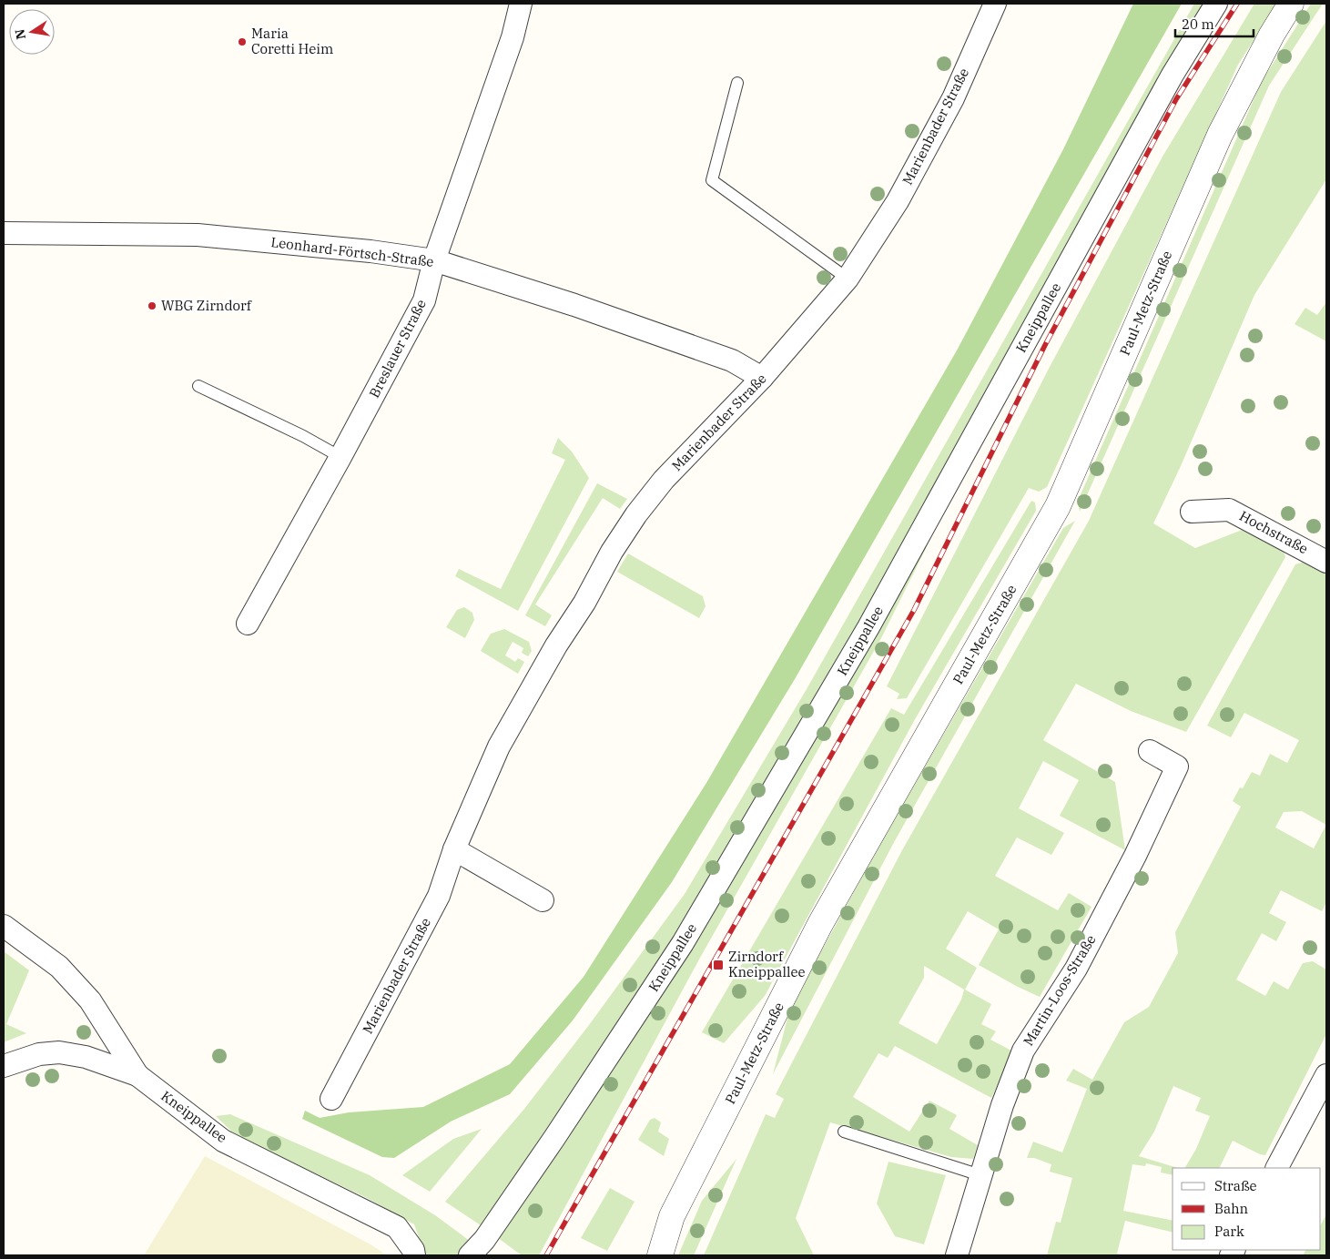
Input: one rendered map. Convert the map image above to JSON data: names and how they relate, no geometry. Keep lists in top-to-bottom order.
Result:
{
  "streets": {
    "street": [
      "Marienbader Straße",
      "Leonhard-Förtsch-Straße",
      "Paul-Metz-Straße",
      "Kneippallee",
      "Breslauer Straße",
      "Hochstraße",
      "Martin-Loos-Straße"
    ]
  },
  "crossings": [
    ["Marienbader Straße", "Leonhard-Förtsch-Straße"],
    ["Leonhard-Förtsch-Straße", "Breslauer Straße"]
  ],
  "places": {
    "other": ["Maria Coretti Heim", "WBG Zirndorf"],
    "transit": ["Zirndorf Kneippallee"]
  },
  "legend": ["Straße", "Bahn", "Park"],
  "scale_bar": "20 m",
  "north": "left"
}
